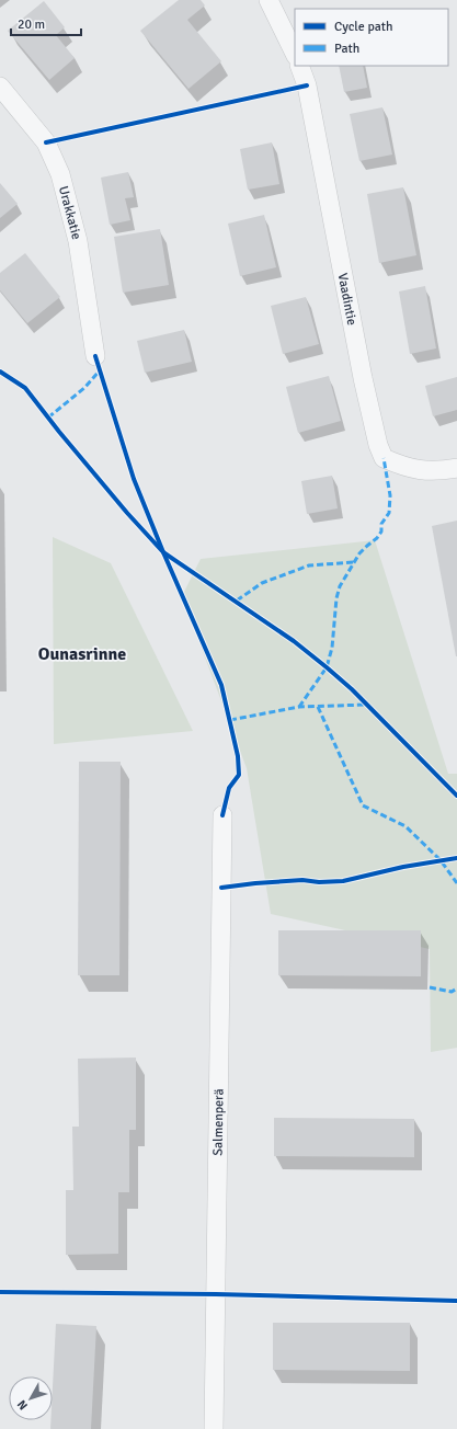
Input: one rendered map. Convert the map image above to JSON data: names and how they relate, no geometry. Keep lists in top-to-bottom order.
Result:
{
  "streets": {
    "street": ["Urakkatie", "Vaadintie", "Salmenperä"]
  },
  "districts": ["Ounasrinne"],
  "legend": ["Cycle path", "Path"],
  "scale_bar": "20 m",
  "north": "bottom left"
}
